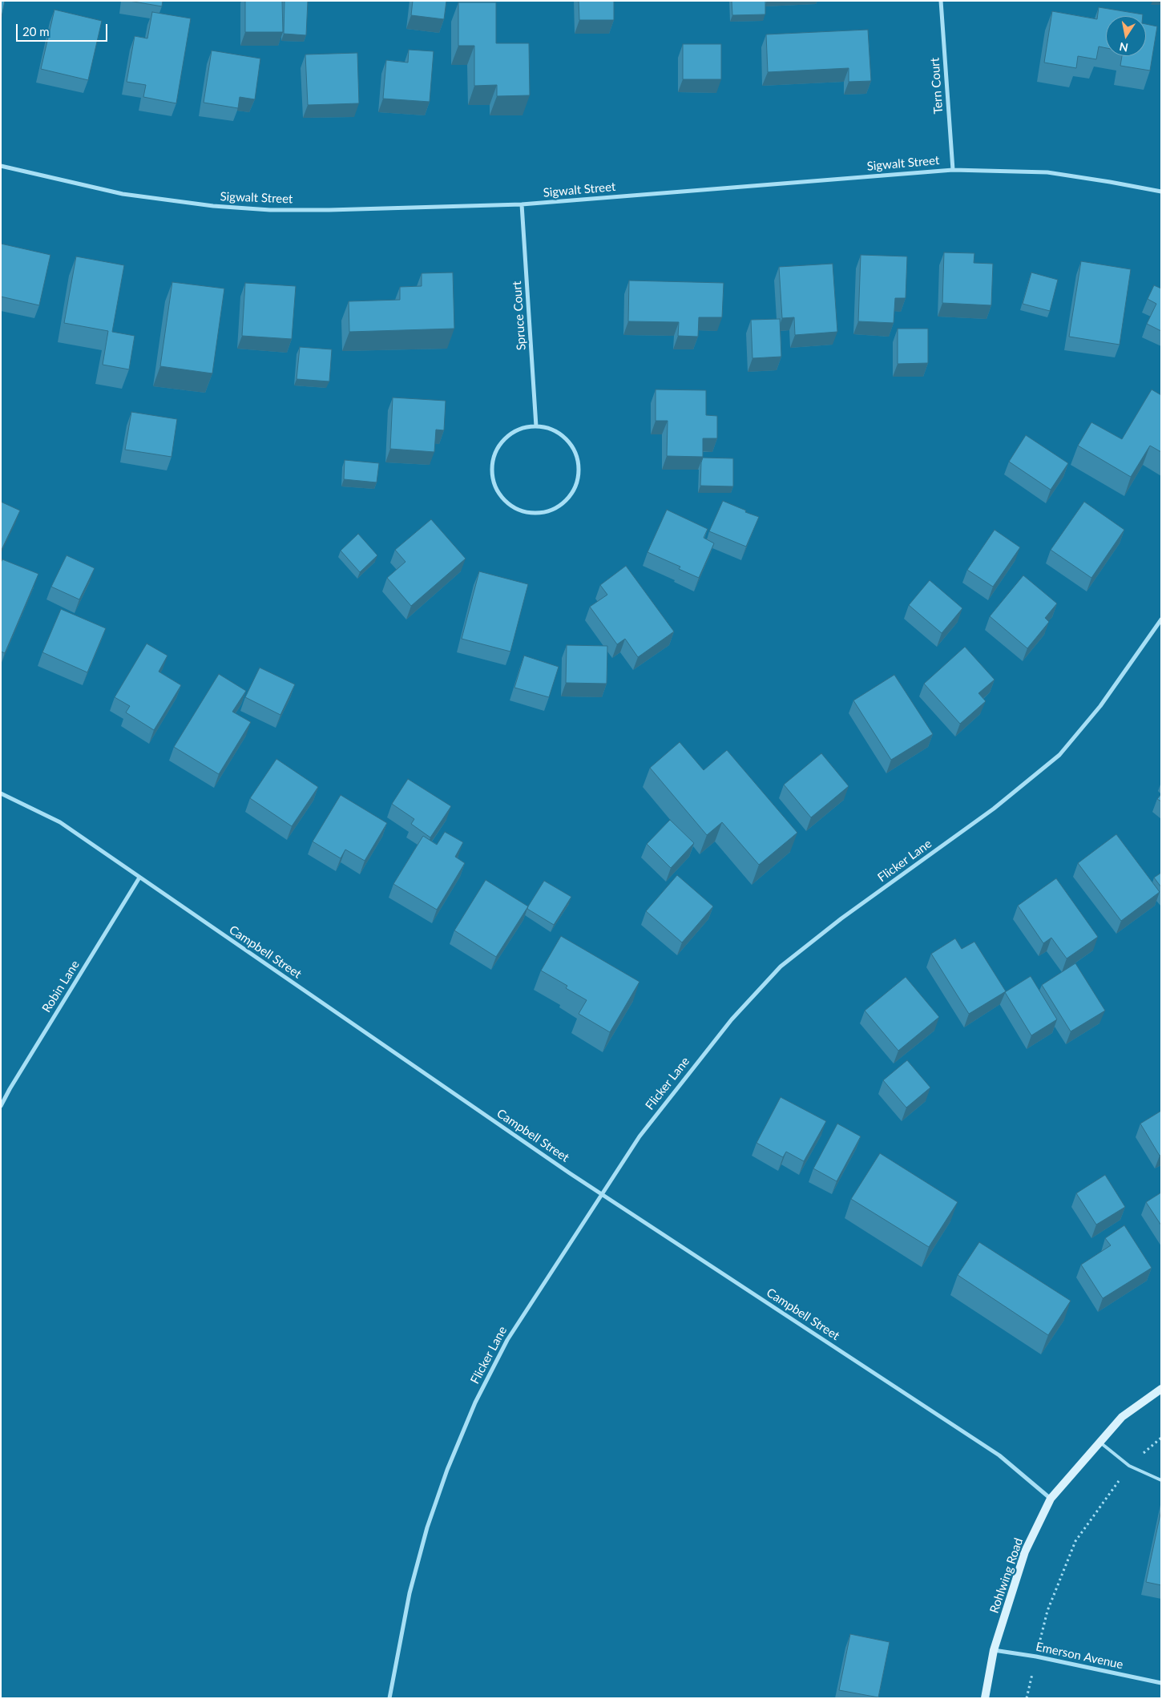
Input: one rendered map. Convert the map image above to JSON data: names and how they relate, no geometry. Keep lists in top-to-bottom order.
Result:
{
  "streets": {
    "street": [
      "Tern Court",
      "Sigwalt Street",
      "Spruce Court",
      "Flicker Lane",
      "Campbell Street",
      "Robin Lane",
      "Rohlwing Road",
      "Emerson Avenue"
    ]
  },
  "crossings": [
    ["Tern Court", "Sigwalt Street"],
    ["Sigwalt Street", "Spruce Court"],
    ["Flicker Lane", "Campbell Street"],
    ["Campbell Street", "Robin Lane"],
    ["Campbell Street", "Rohlwing Road"],
    ["Rohlwing Road", "Emerson Avenue"]
  ],
  "scale_bar": "20 m",
  "north": "bottom"
}
